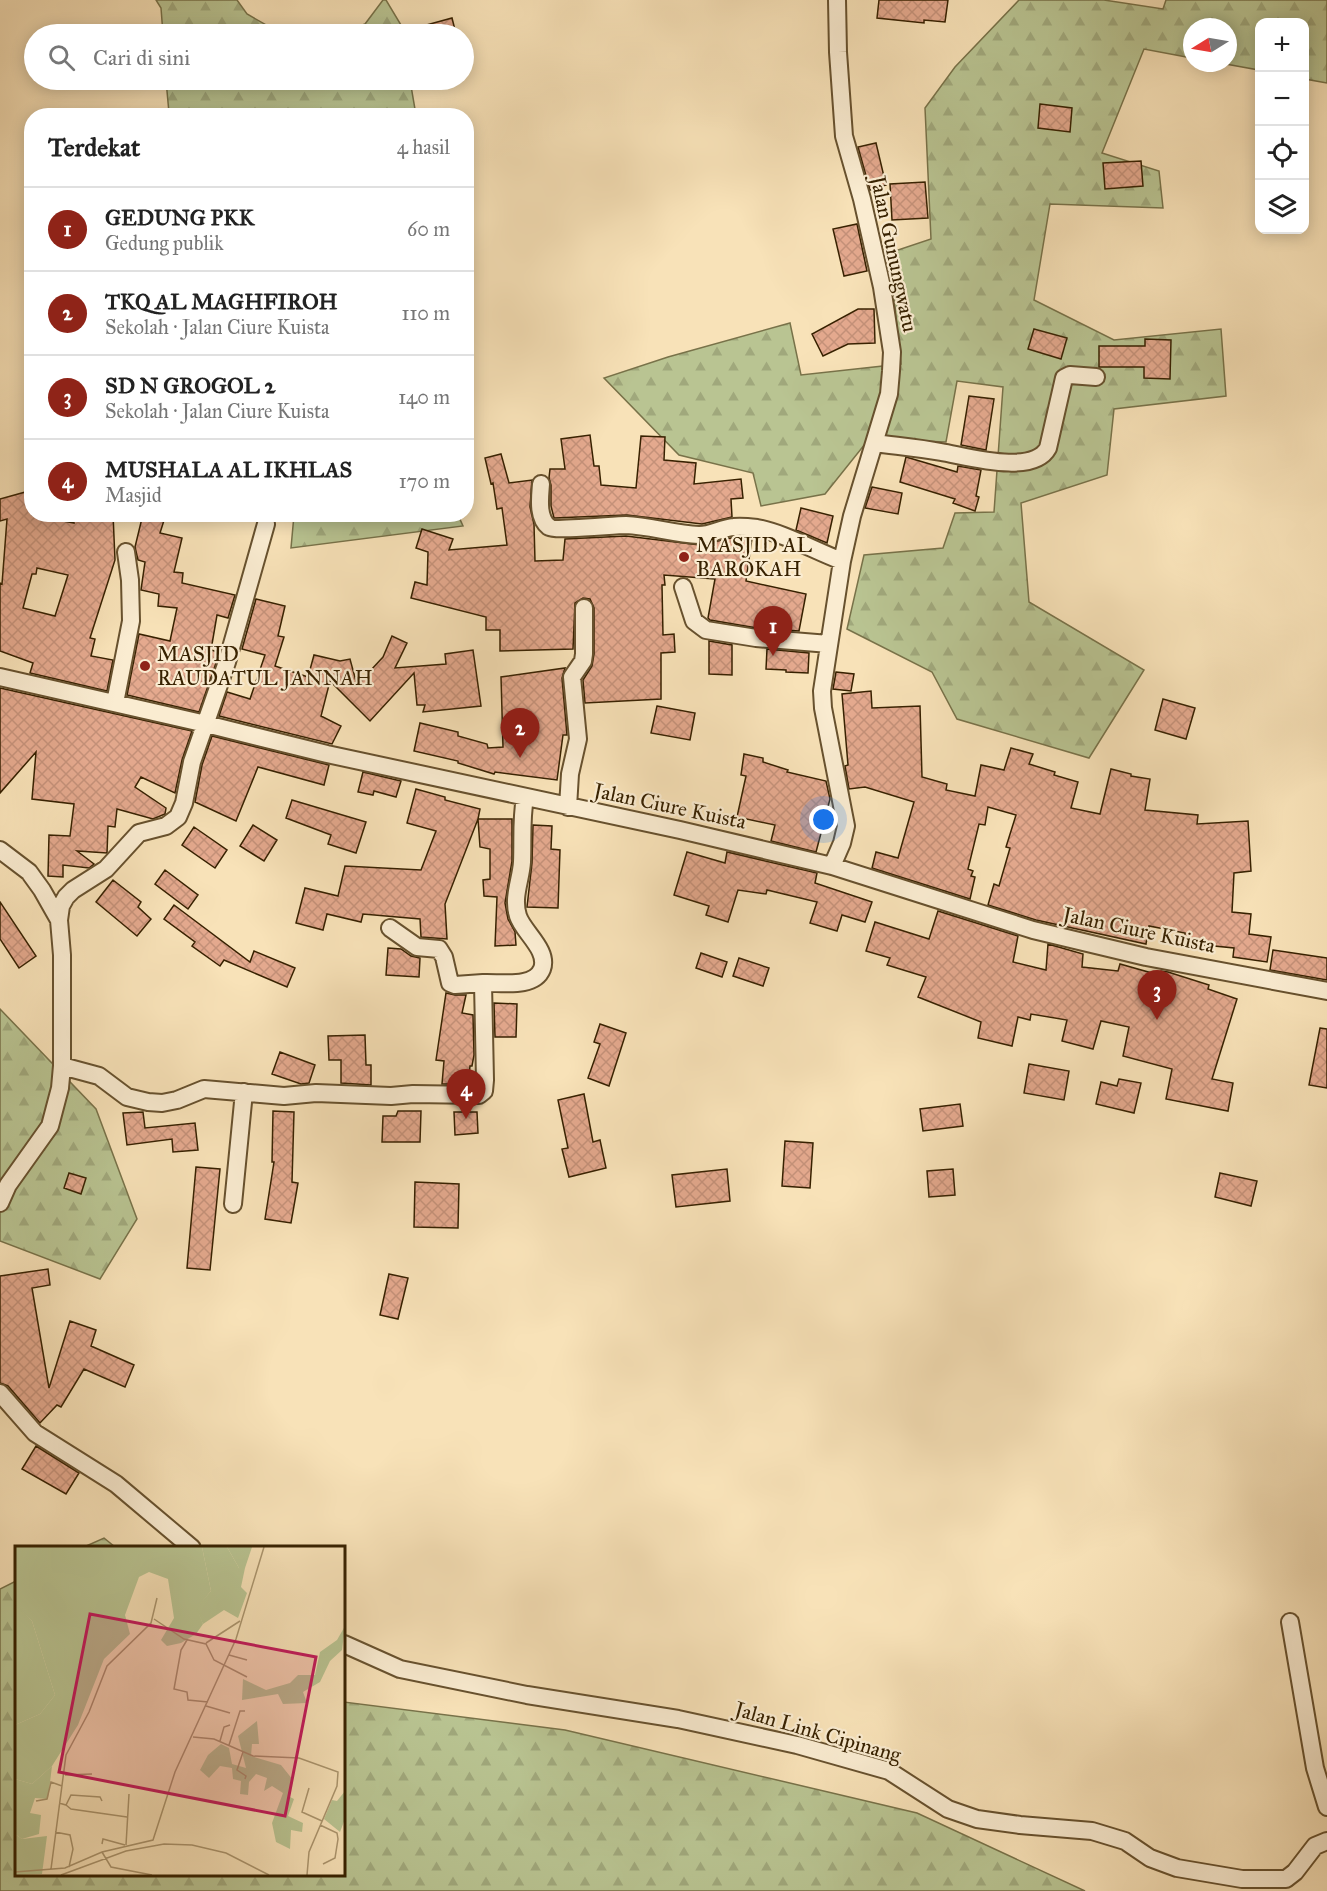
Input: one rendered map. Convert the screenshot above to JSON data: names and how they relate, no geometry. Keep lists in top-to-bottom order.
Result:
{
  "streets": {
    "street": ["Jalan Gunungwatu", "Jalan Ciure Kuista", "Jalan Link Cipinang"]
  },
  "crossings": [
    ["Jalan Gunungwatu", "Jalan Ciure Kuista"]
  ],
  "places": ["MASJID AL BAROKAH", "MASJID RAUDATUL JANNAH"],
  "north": "left",
  "page": {
    "map_buttons": ["+", "−"],
    "search": "Cari di sini",
    "heading": ["Terdekat", "4 hasil"],
    "list": [
      {
        "mark": "1",
        "name": "GEDUNG PKK",
        "note": "Gedung publik",
        "value": "60 m"
      },
      {
        "mark": "2",
        "name": "TKQ AL MAGHFIROH",
        "note": "Sekolah · Jalan Ciure Kuista",
        "value": "110 m"
      },
      {
        "mark": "3",
        "name": "SD N GROGOL 2",
        "note": "Sekolah · Jalan Ciure Kuista",
        "value": "140 m"
      },
      {
        "mark": "4",
        "name": "MUSHALA AL IKHLAS",
        "note": "Masjid",
        "value": "170 m"
      }
    ],
    "pins": [
      "1",
      "2",
      "3",
      "4"
    ]
  }
}
